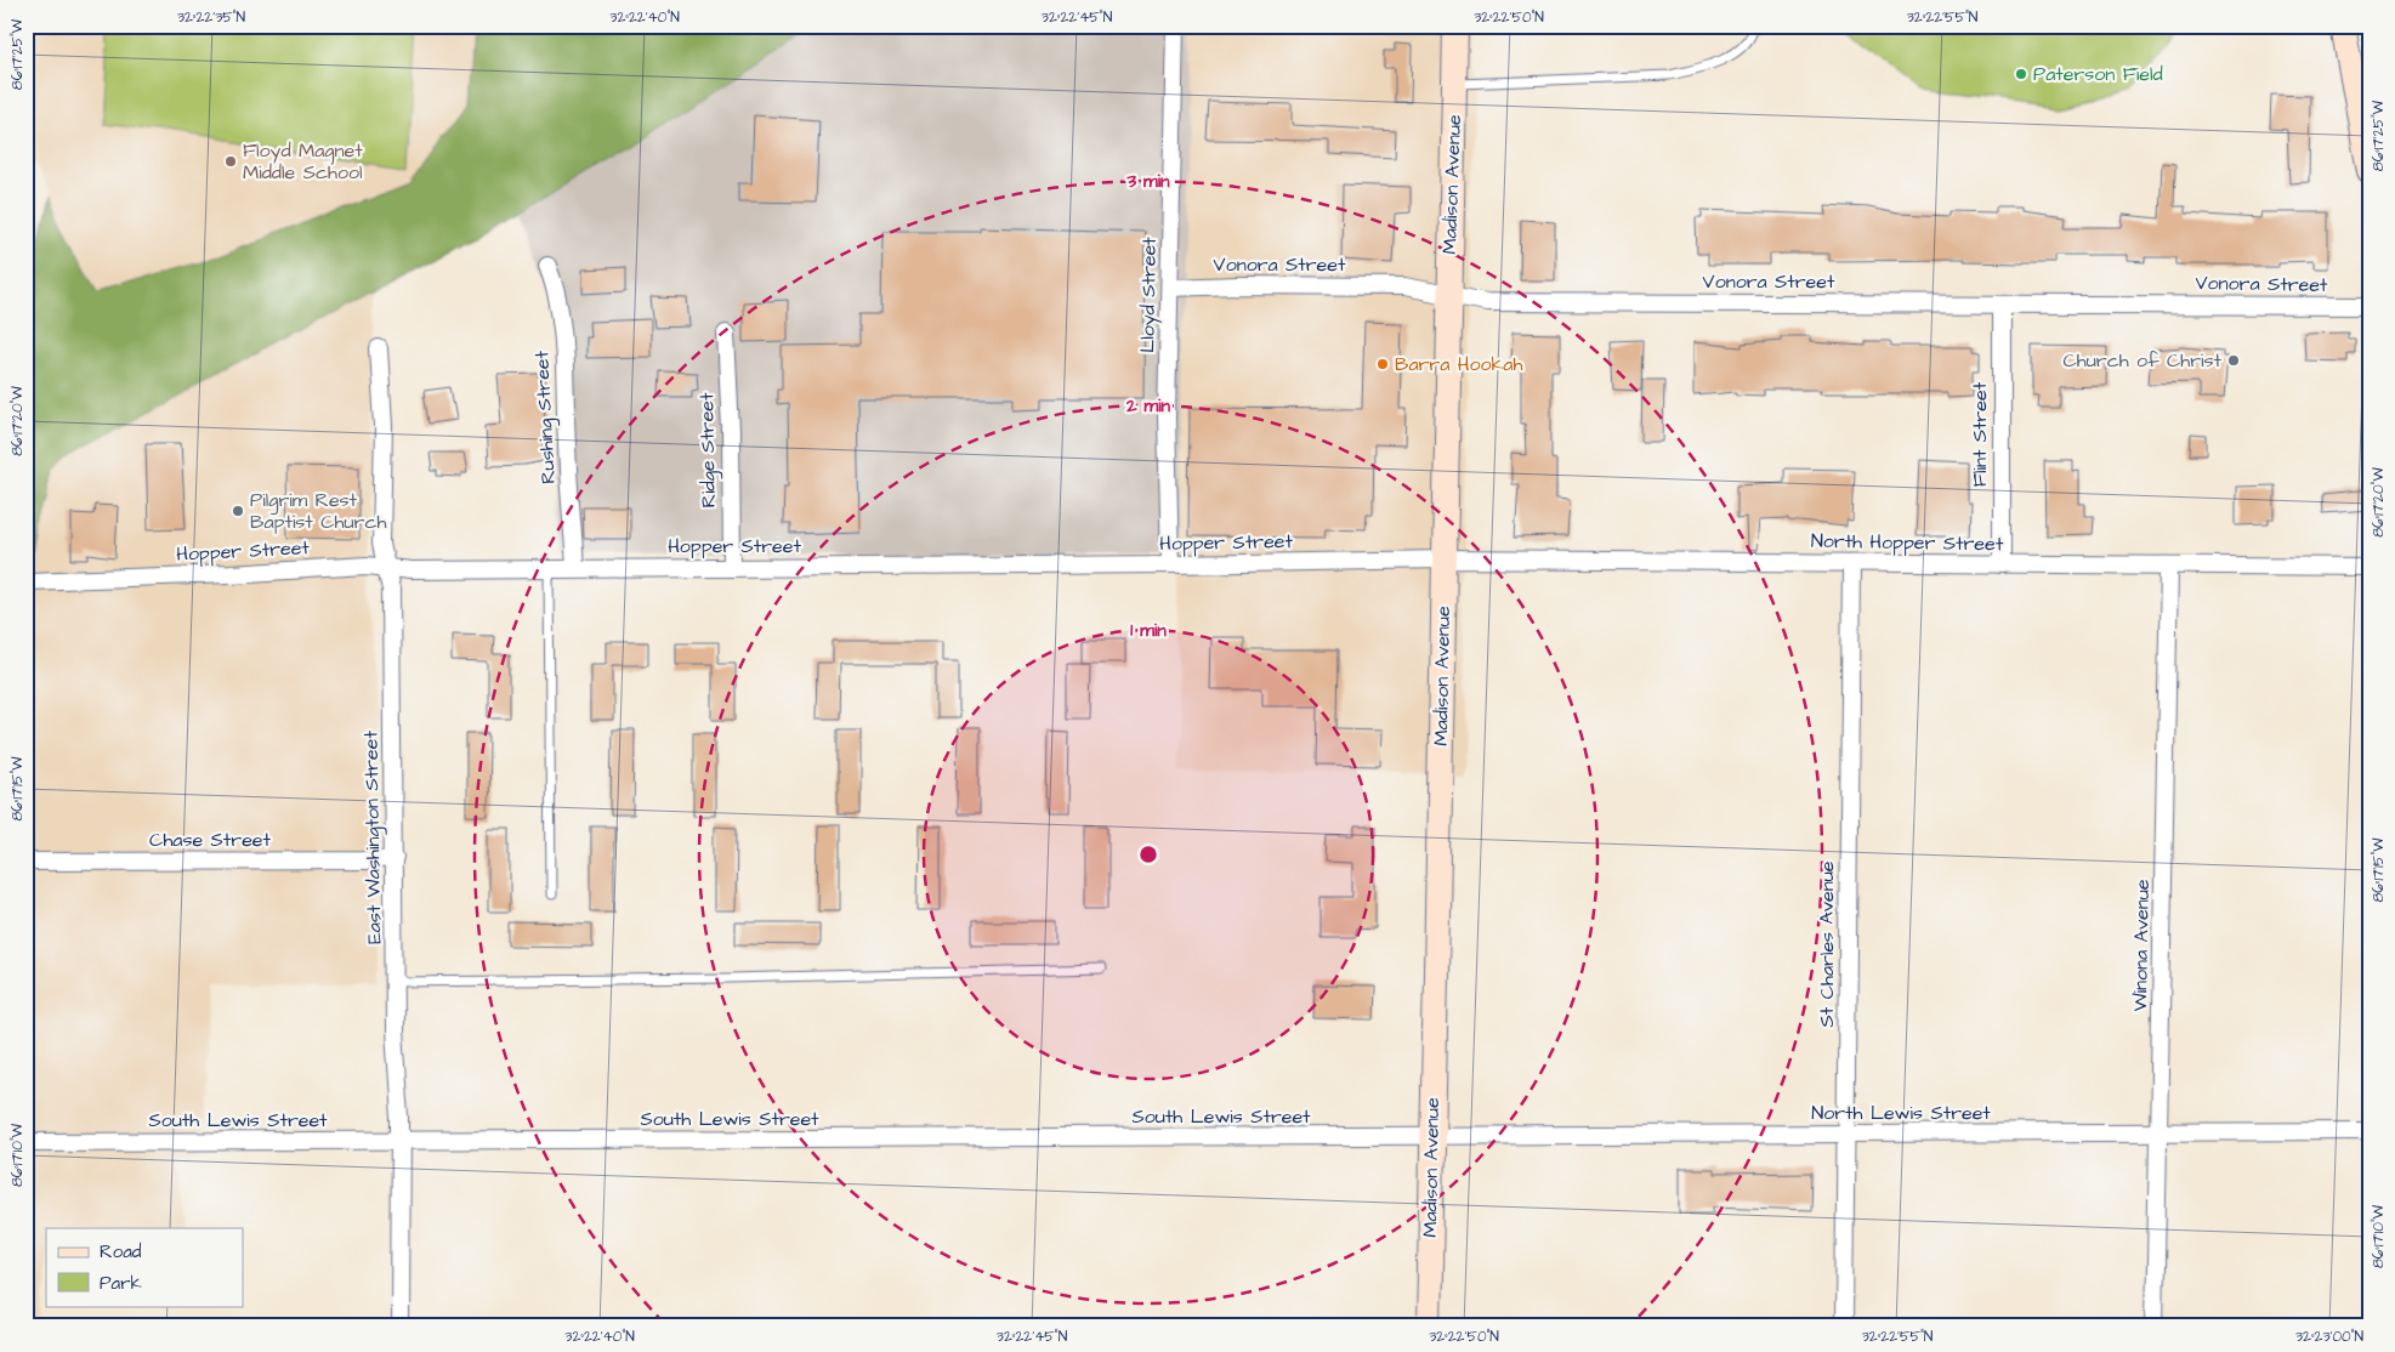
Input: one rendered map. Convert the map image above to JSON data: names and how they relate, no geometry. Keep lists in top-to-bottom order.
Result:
{
  "streets": {
    "main road": ["Madison Avenue"],
    "street": [
      "Vonora Street",
      "Lloyd Street",
      "Rushing Street",
      "Flint Street",
      "Ridge Street",
      "Hopper Street",
      "North Hopper Street",
      "East Washington Street",
      "Chase Street",
      "St Charles Avenue",
      "Winona Avenue",
      "North Lewis Street",
      "South Lewis Street"
    ]
  },
  "crossings": [
    ["Madison Avenue", "Vonora Street"],
    ["Madison Avenue", "Hopper Street"],
    ["Madison Avenue", "North Hopper Street"],
    ["Madison Avenue", "North Lewis Street"],
    ["Madison Avenue", "South Lewis Street"],
    ["Vonora Street", "Lloyd Street"],
    ["Vonora Street", "Flint Street"],
    ["Lloyd Street", "Hopper Street"],
    ["Rushing Street", "Hopper Street"],
    ["Flint Street", "North Hopper Street"],
    ["Ridge Street", "Hopper Street"],
    ["Hopper Street", "North Hopper Street"],
    ["Hopper Street", "East Washington Street"],
    ["North Hopper Street", "St Charles Avenue"],
    ["North Hopper Street", "Winona Avenue"],
    ["East Washington Street", "Chase Street"],
    ["East Washington Street", "South Lewis Street"],
    ["St Charles Avenue", "North Lewis Street"],
    ["Winona Avenue", "North Lewis Street"],
    ["North Lewis Street", "South Lewis Street"]
  ],
  "places": [
    "Paterson Field",
    "Floyd Magnet Middle School",
    "Church of Christ",
    "Barra Hookah",
    "Pilgrim Rest Baptist Church"
  ],
  "legend": ["Road", "Park"],
  "coordinates": [
    "32°22'35\"N",
    "32°22'40\"N",
    "32°22'45\"N",
    "32°22'50\"N",
    "32°22'55\"N",
    "86°17'25\"W",
    "86°17'20\"W",
    "86°17'15\"W",
    "86°17'10\"W",
    "32°23'00\"N"
  ],
  "rings": ["3 min", "2 min", "1 min"]
}
